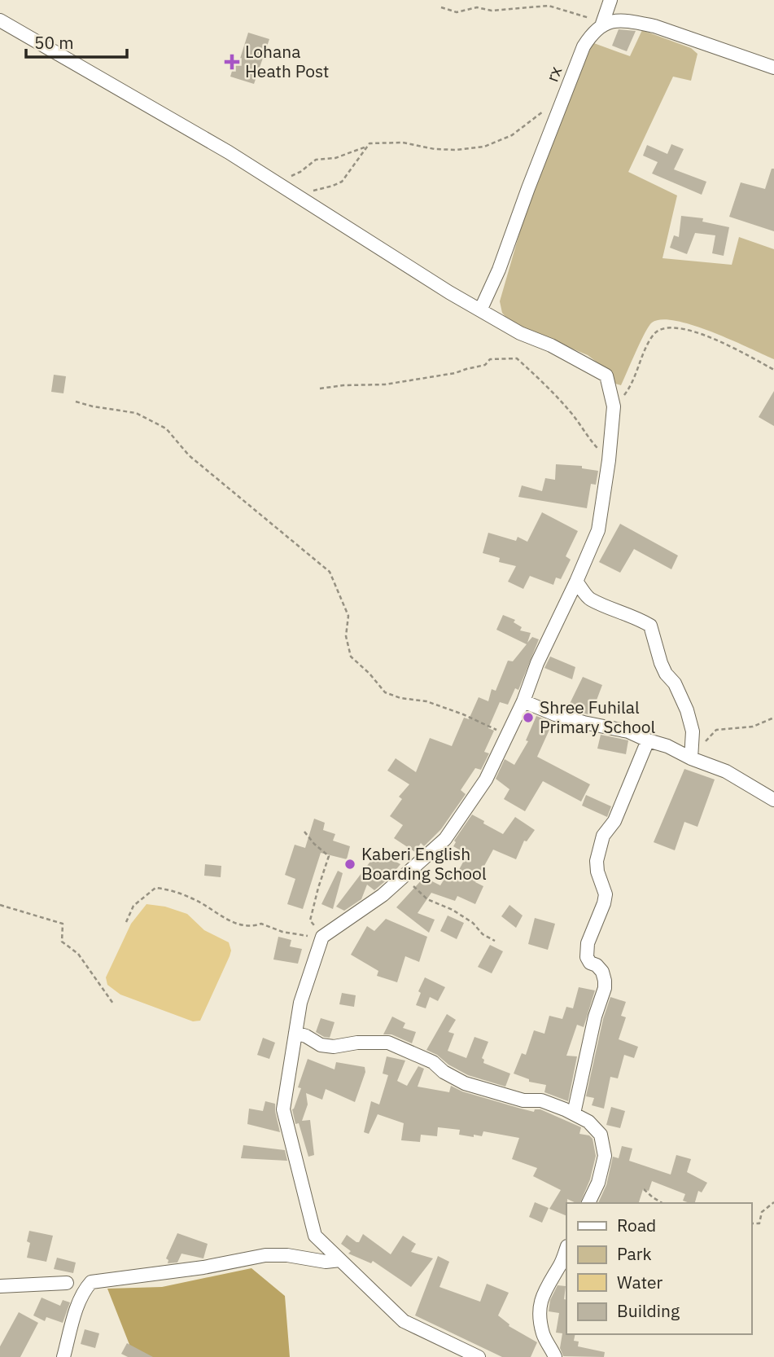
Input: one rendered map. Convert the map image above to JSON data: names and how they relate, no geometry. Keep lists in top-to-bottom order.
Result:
{
  "streets": {
    "street": ["rx"]
  },
  "places": {
    "health": ["Lohana Heath Post"],
    "other": ["Shree Fuhilal Primary School", "Kaberi English Boarding School"]
  },
  "legend": [
    "Road",
    "Park",
    "Water",
    "Building"
  ],
  "scale_bar": "50 m"
}
